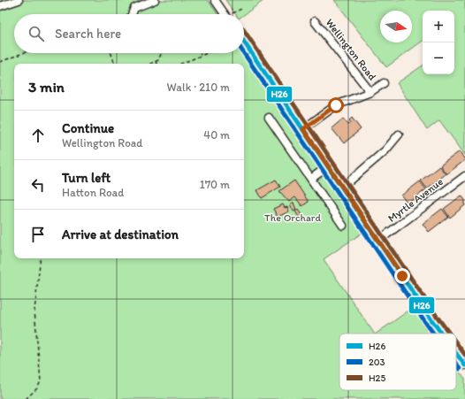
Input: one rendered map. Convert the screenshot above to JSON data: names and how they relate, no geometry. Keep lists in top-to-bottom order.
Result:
{
  "streets": {
    "street": ["Wellington Road", "Myrtle Avenue"]
  },
  "parks": ["The Orchard"],
  "lines": ["transit line H25", "transit line H26", "transit line 203"],
  "legend": ["H26", "203", "H25"],
  "north": "right",
  "page": {
    "map_buttons": ["+", "−"],
    "search": "Search here",
    "heading": ["3 min", "Walk · 210 m"],
    "list": [
      ["Continue", "Wellington Road", "40 m"],
      ["Turn left", "Hatton Road", "170 m"],
      "Arrive at destination"
    ]
  }
}
